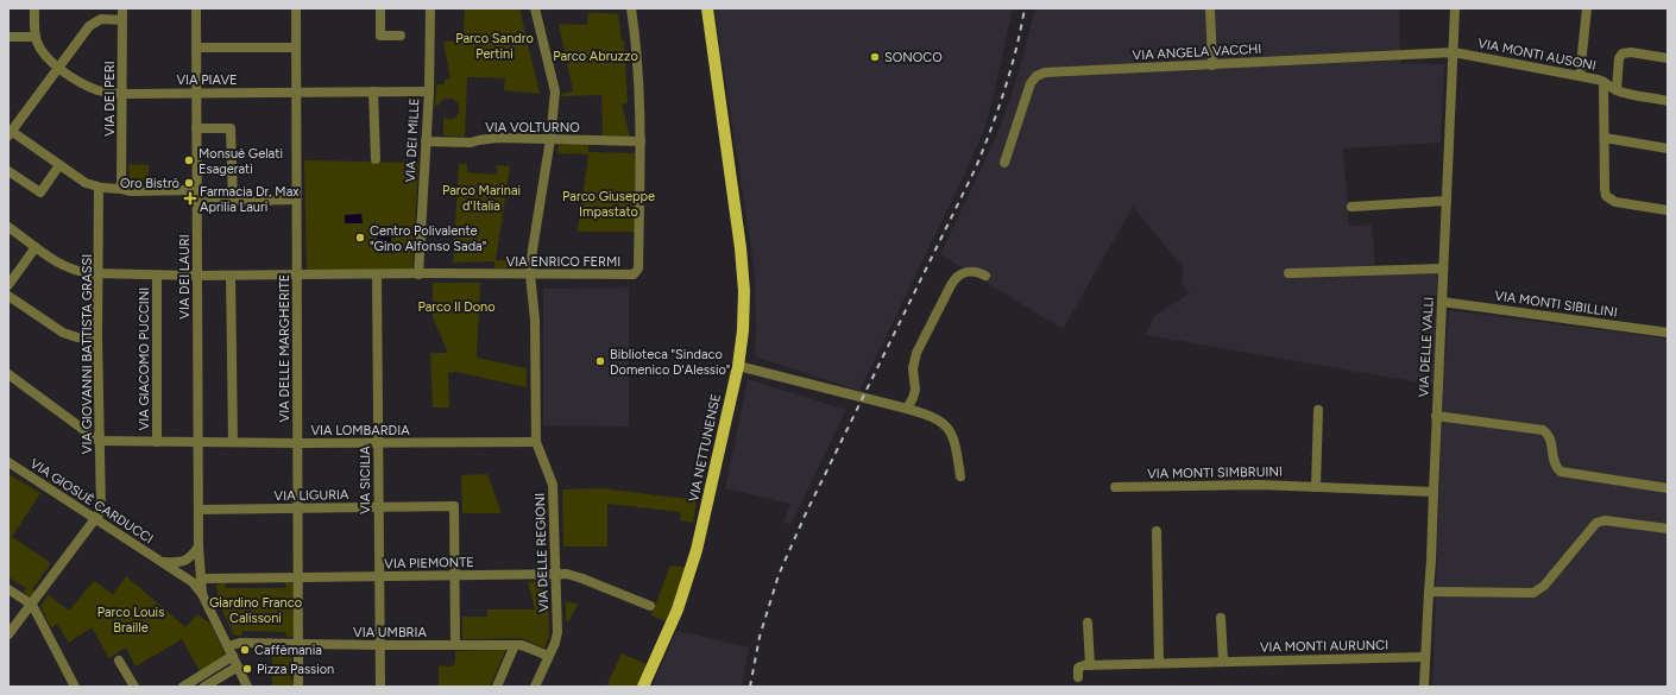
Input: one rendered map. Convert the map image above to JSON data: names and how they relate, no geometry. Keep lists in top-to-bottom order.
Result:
{
  "streets": {
    "main road": ["VIA NETTUNENSE"],
    "street": [
      "VIA ANGELA VACCHI",
      "VIA MONTI AUSONI",
      "VIA PIAVE",
      "VIA DEI PERI",
      "VIA VOLTURNO",
      "VIA DEI MILLE",
      "VIA ENRICO FERMI",
      "VIA DEI LAURI",
      "VIA MONTI SIBILLINI",
      "VIA DELLE VALLI",
      "VIA DELLE MARGHERITE",
      "VIA GIOVANNI BATTISTA GRASSI",
      "VIA GIACOMO PUCCINI",
      "VIA LOMBARDIA",
      "VIA MONTI SIMBRUINI",
      "VIA SICILIA",
      "VIA LIGURIA",
      "VIA GIOSUÈ CARDUCCI",
      "VIA DELLE REGIONI",
      "VIA PIEMONTE",
      "VIA UMBRIA",
      "VIA MONTI AURUNCI"
    ]
  },
  "crossings": [
    ["VIA ANGELA VACCHI", "VIA MONTI AUSONI"],
    ["VIA ANGELA VACCHI", "VIA DELLE VALLI"],
    ["VIA MONTI AUSONI", "VIA DELLE VALLI"],
    ["VIA PIAVE", "VIA DEI PERI"],
    ["VIA PIAVE", "VIA DEI MILLE"],
    ["VIA PIAVE", "VIA DEI LAURI"],
    ["VIA PIAVE", "VIA DELLE MARGHERITE"],
    ["VIA VOLTURNO", "VIA DEI MILLE"],
    ["VIA VOLTURNO", "VIA ENRICO FERMI"],
    ["VIA VOLTURNO", "VIA DELLE REGIONI"],
    ["VIA DEI MILLE", "VIA ENRICO FERMI"],
    ["VIA ENRICO FERMI", "VIA DEI LAURI"],
    ["VIA ENRICO FERMI", "VIA DELLE MARGHERITE"],
    ["VIA ENRICO FERMI", "VIA GIOVANNI BATTISTA GRASSI"],
    ["VIA ENRICO FERMI", "VIA GIACOMO PUCCINI"],
    ["VIA ENRICO FERMI", "VIA SICILIA"],
    ["VIA ENRICO FERMI", "VIA DELLE REGIONI"],
    ["VIA DEI LAURI", "VIA LOMBARDIA"],
    ["VIA DEI LAURI", "VIA LIGURIA"],
    ["VIA DEI LAURI", "VIA GIOSUÈ CARDUCCI"],
    ["VIA DEI LAURI", "VIA PIEMONTE"],
    ["VIA MONTI SIBILLINI", "VIA DELLE VALLI"],
    ["VIA DELLE VALLI", "VIA MONTI SIMBRUINI"],
    ["VIA DELLE VALLI", "VIA MONTI AURUNCI"],
    ["VIA DELLE MARGHERITE", "VIA LOMBARDIA"],
    ["VIA DELLE MARGHERITE", "VIA LIGURIA"],
    ["VIA DELLE MARGHERITE", "VIA PIEMONTE"],
    ["VIA DELLE MARGHERITE", "VIA UMBRIA"],
    ["VIA GIOVANNI BATTISTA GRASSI", "VIA LOMBARDIA"],
    ["VIA GIOVANNI BATTISTA GRASSI", "VIA GIOSUÈ CARDUCCI"],
    ["VIA GIACOMO PUCCINI", "VIA LOMBARDIA"],
    ["VIA LOMBARDIA", "VIA SICILIA"],
    ["VIA LOMBARDIA", "VIA DELLE REGIONI"],
    ["VIA SICILIA", "VIA LIGURIA"],
    ["VIA SICILIA", "VIA PIEMONTE"],
    ["VIA SICILIA", "VIA UMBRIA"],
    ["VIA LIGURIA", "VIA PIEMONTE"],
    ["VIA DELLE REGIONI", "VIA PIEMONTE"],
    ["VIA DELLE REGIONI", "VIA UMBRIA"]
  ],
  "parks": [
    "Parco Sandro Pertini",
    "Parco Abruzzo",
    "Parco Marinai d'Italia",
    "Parco Giuseppe Impastato",
    "Parco Il Dono",
    "Giardino Franco Calissoni",
    "Parco Louis Braille"
  ],
  "places": {
    "other": [
      "SONOCO",
      "Monsuè Gelati Esagerati",
      "Oro Bistrò",
      "Centro Polivalente \"Gino Alfonso Sada\"",
      "Biblioteca \"Sindaco Domenico D'Alessio\"",
      "Caffèmania",
      "Pizza Passion"
    ],
    "health": ["Farmacia Dr. Max Aprilia Lauri"]
  }
}
